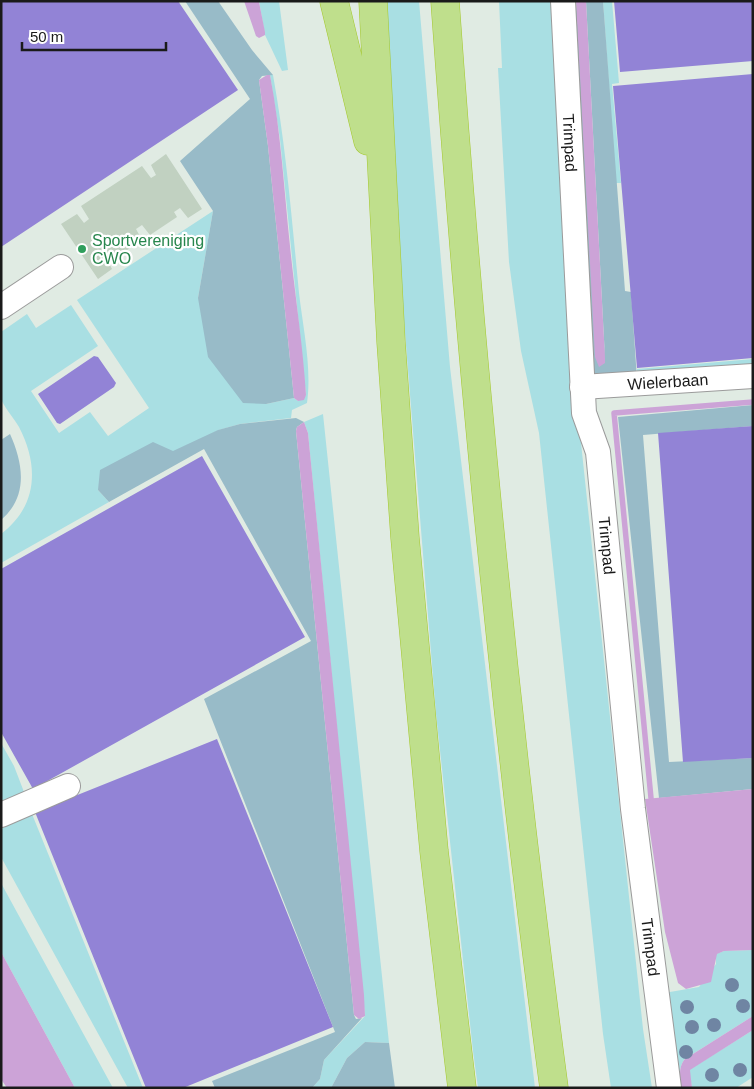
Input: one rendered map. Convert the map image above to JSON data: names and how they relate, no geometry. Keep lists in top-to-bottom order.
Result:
{
  "streets": {
    "street": ["Trimpad", "Wielerbaan"]
  },
  "crossings": [
    ["Trimpad", "Wielerbaan"]
  ],
  "places": ["Sportvereniging CWO"],
  "scale_bar": "50 m"
}
